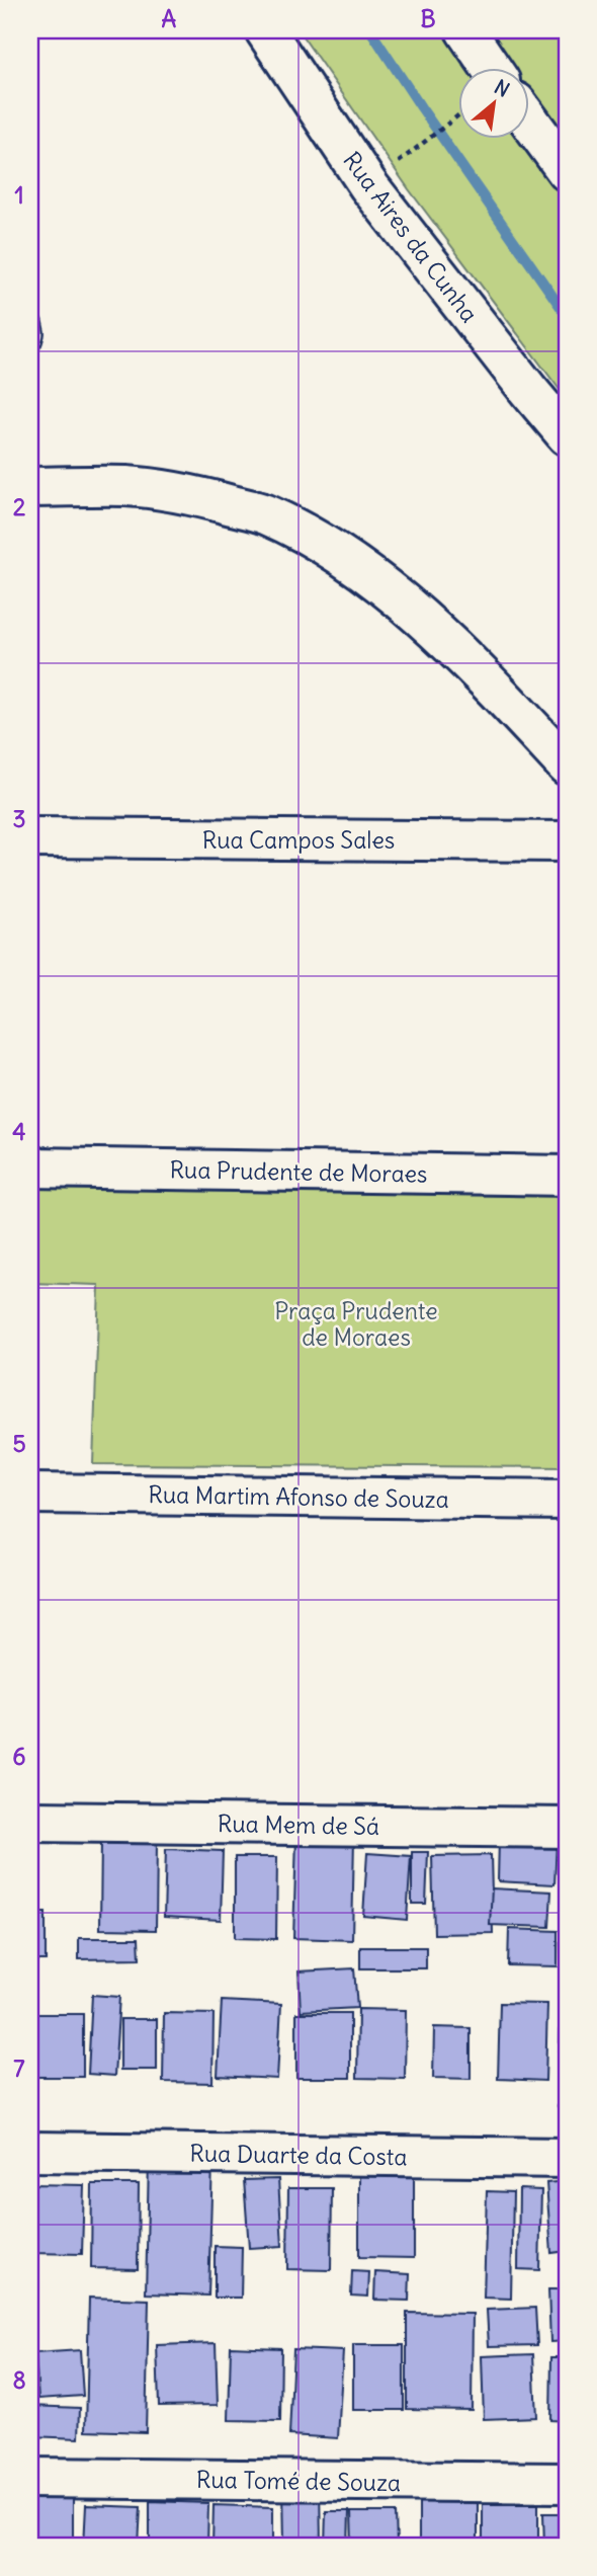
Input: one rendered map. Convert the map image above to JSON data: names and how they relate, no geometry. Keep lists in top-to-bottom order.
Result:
{
  "streets": {
    "street": [
      "Rua Aires da Cunha",
      "Rua Campos Sales",
      "Rua Prudente de Moraes",
      "Rua Martim Afonso de Souza",
      "Rua Mem de Sá",
      "Rua Duarte da Costa",
      "Rua Tomé de Souza"
    ]
  },
  "parks": ["Praça Prudente de Moraes"],
  "north": "top right",
  "grid": {
    "columns": ["A", "B"],
    "rows": [
      "1",
      "2",
      "3",
      "4",
      "5",
      "6",
      "7",
      "8"
    ]
  }
}
